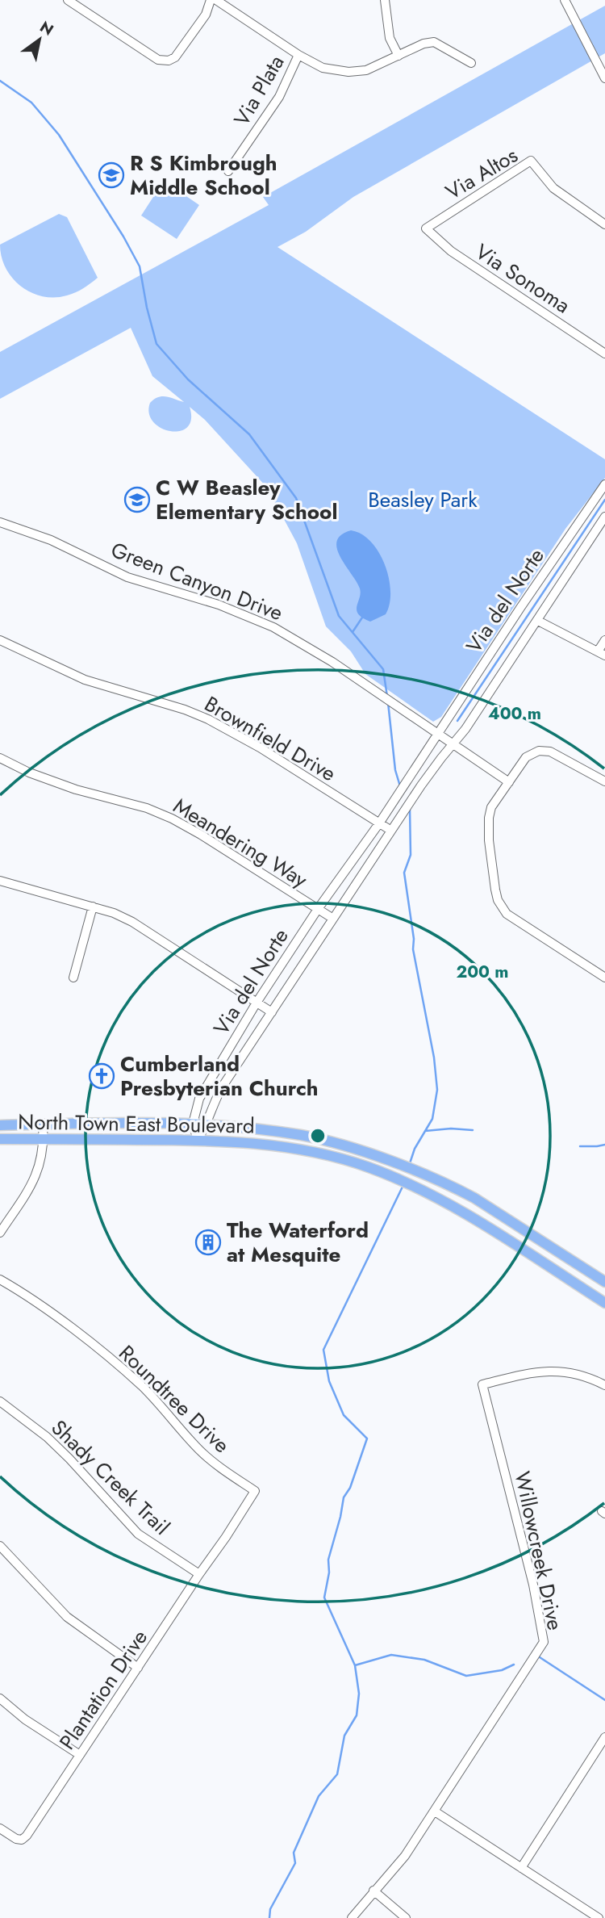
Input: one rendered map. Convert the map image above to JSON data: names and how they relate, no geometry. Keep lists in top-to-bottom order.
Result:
{
  "streets": {
    "main road": ["North Town East Boulevard"],
    "street": [
      "Via Plata",
      "Via Altos",
      "Via Sonoma",
      "Green Canyon Drive",
      "Via del Norte",
      "Brownfield Drive",
      "Meandering Way",
      "Roundtree Drive",
      "Shady Creek Trail",
      "Willowcreek Drive",
      "Plantation Drive"
    ]
  },
  "crossings": [
    ["Via Altos", "Via Sonoma"],
    ["Green Canyon Drive", "Via del Norte"],
    ["Via del Norte", "Brownfield Drive"],
    ["Via del Norte", "Meandering Way"],
    ["Via del Norte", "North Town East Boulevard"],
    ["Roundtree Drive", "Plantation Drive"],
    ["Shady Creek Trail", "Plantation Drive"]
  ],
  "parks": ["Beasley Park"],
  "places": {
    "school or university": ["R S Kimbrough Middle School", "C W Beasley Elementary School"],
    "church": ["Cumberland Presbyterian Church"],
    "building": ["The Waterford at Mesquite"]
  },
  "north": "top right",
  "rings": ["400 m", "200 m"]
}
